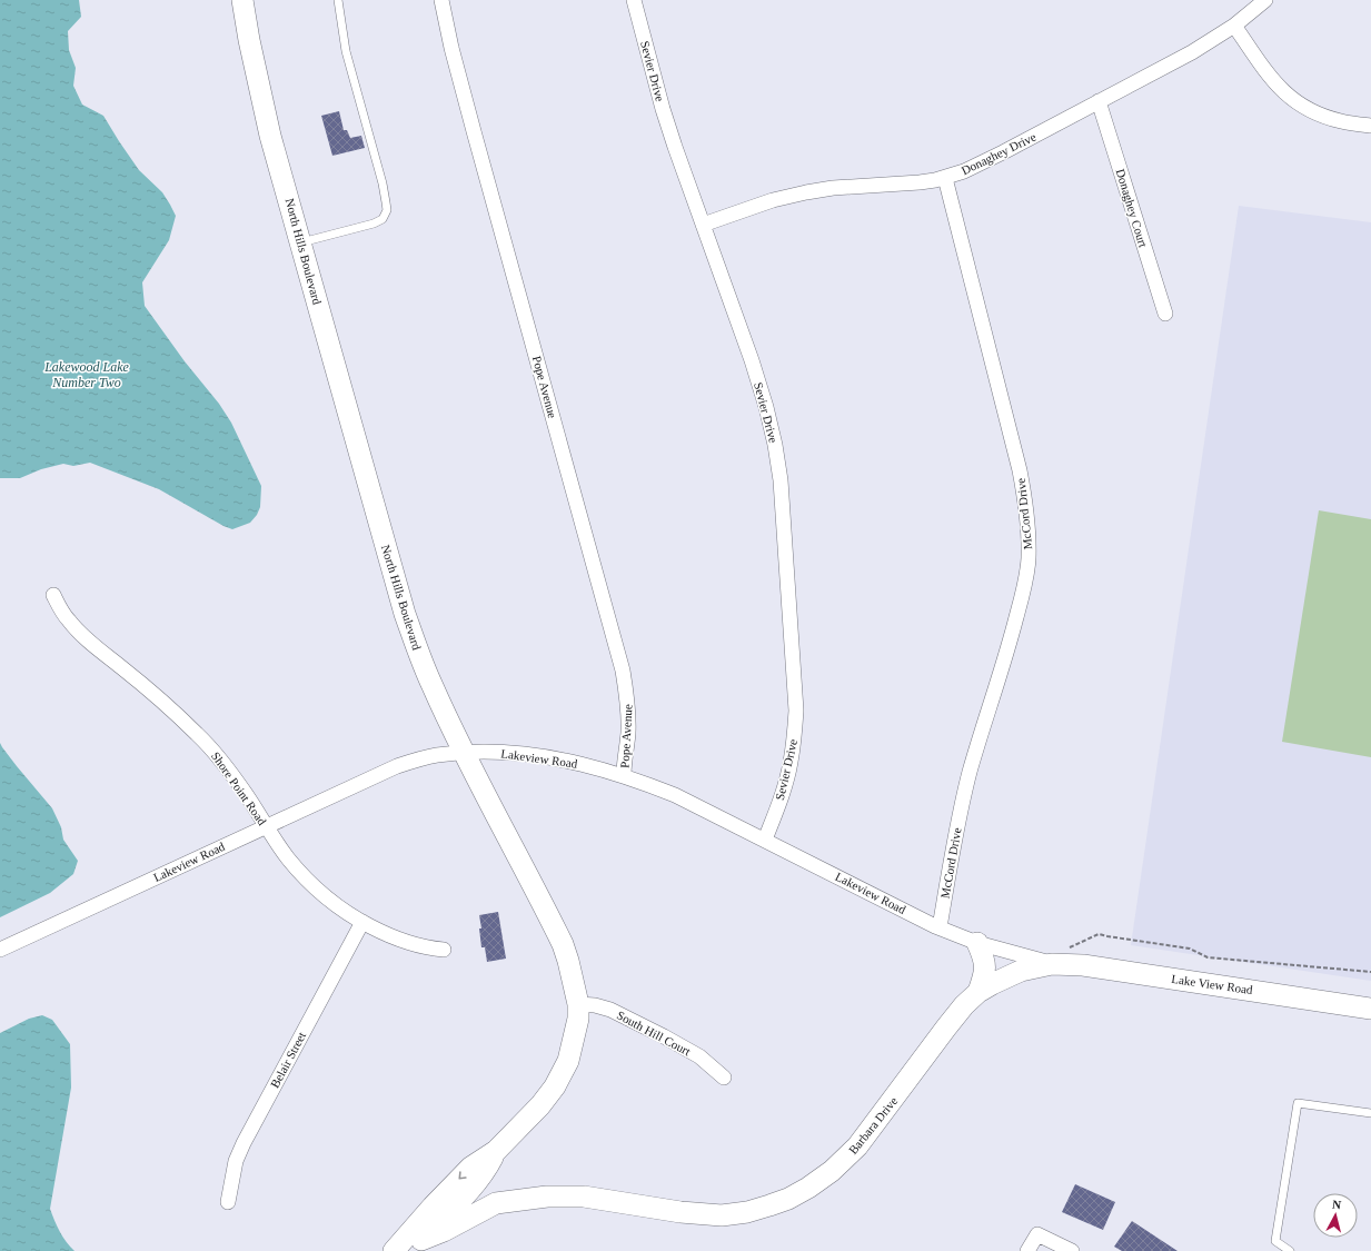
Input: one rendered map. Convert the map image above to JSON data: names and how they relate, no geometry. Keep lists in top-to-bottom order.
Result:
{
  "streets": {
    "street": [
      "Sevier Drive",
      "Donaghey Drive",
      "Donaghey Court",
      "North Hills Boulevard",
      "Pope Avenue",
      "McCord Drive",
      "Lakeview Road",
      "Shore Point Road",
      "Lake View Road",
      "South Hill Court",
      "Belair Street",
      "Barbara Drive"
    ]
  },
  "crossings": [
    ["Sevier Drive", "Donaghey Drive"],
    ["Sevier Drive", "Lakeview Road"],
    ["Donaghey Drive", "Donaghey Court"],
    ["Donaghey Drive", "McCord Drive"],
    ["North Hills Boulevard", "Lakeview Road"],
    ["North Hills Boulevard", "South Hill Court"],
    ["Pope Avenue", "Lakeview Road"],
    ["McCord Drive", "Lakeview Road"],
    ["Lakeview Road", "Shore Point Road"],
    ["Lakeview Road", "Lake View Road"],
    ["Lakeview Road", "Barbara Drive"],
    ["Shore Point Road", "Belair Street"],
    ["Lake View Road", "Barbara Drive"]
  ],
  "water": ["Lakewood Lake Number Two"],
  "north": "top"
}
